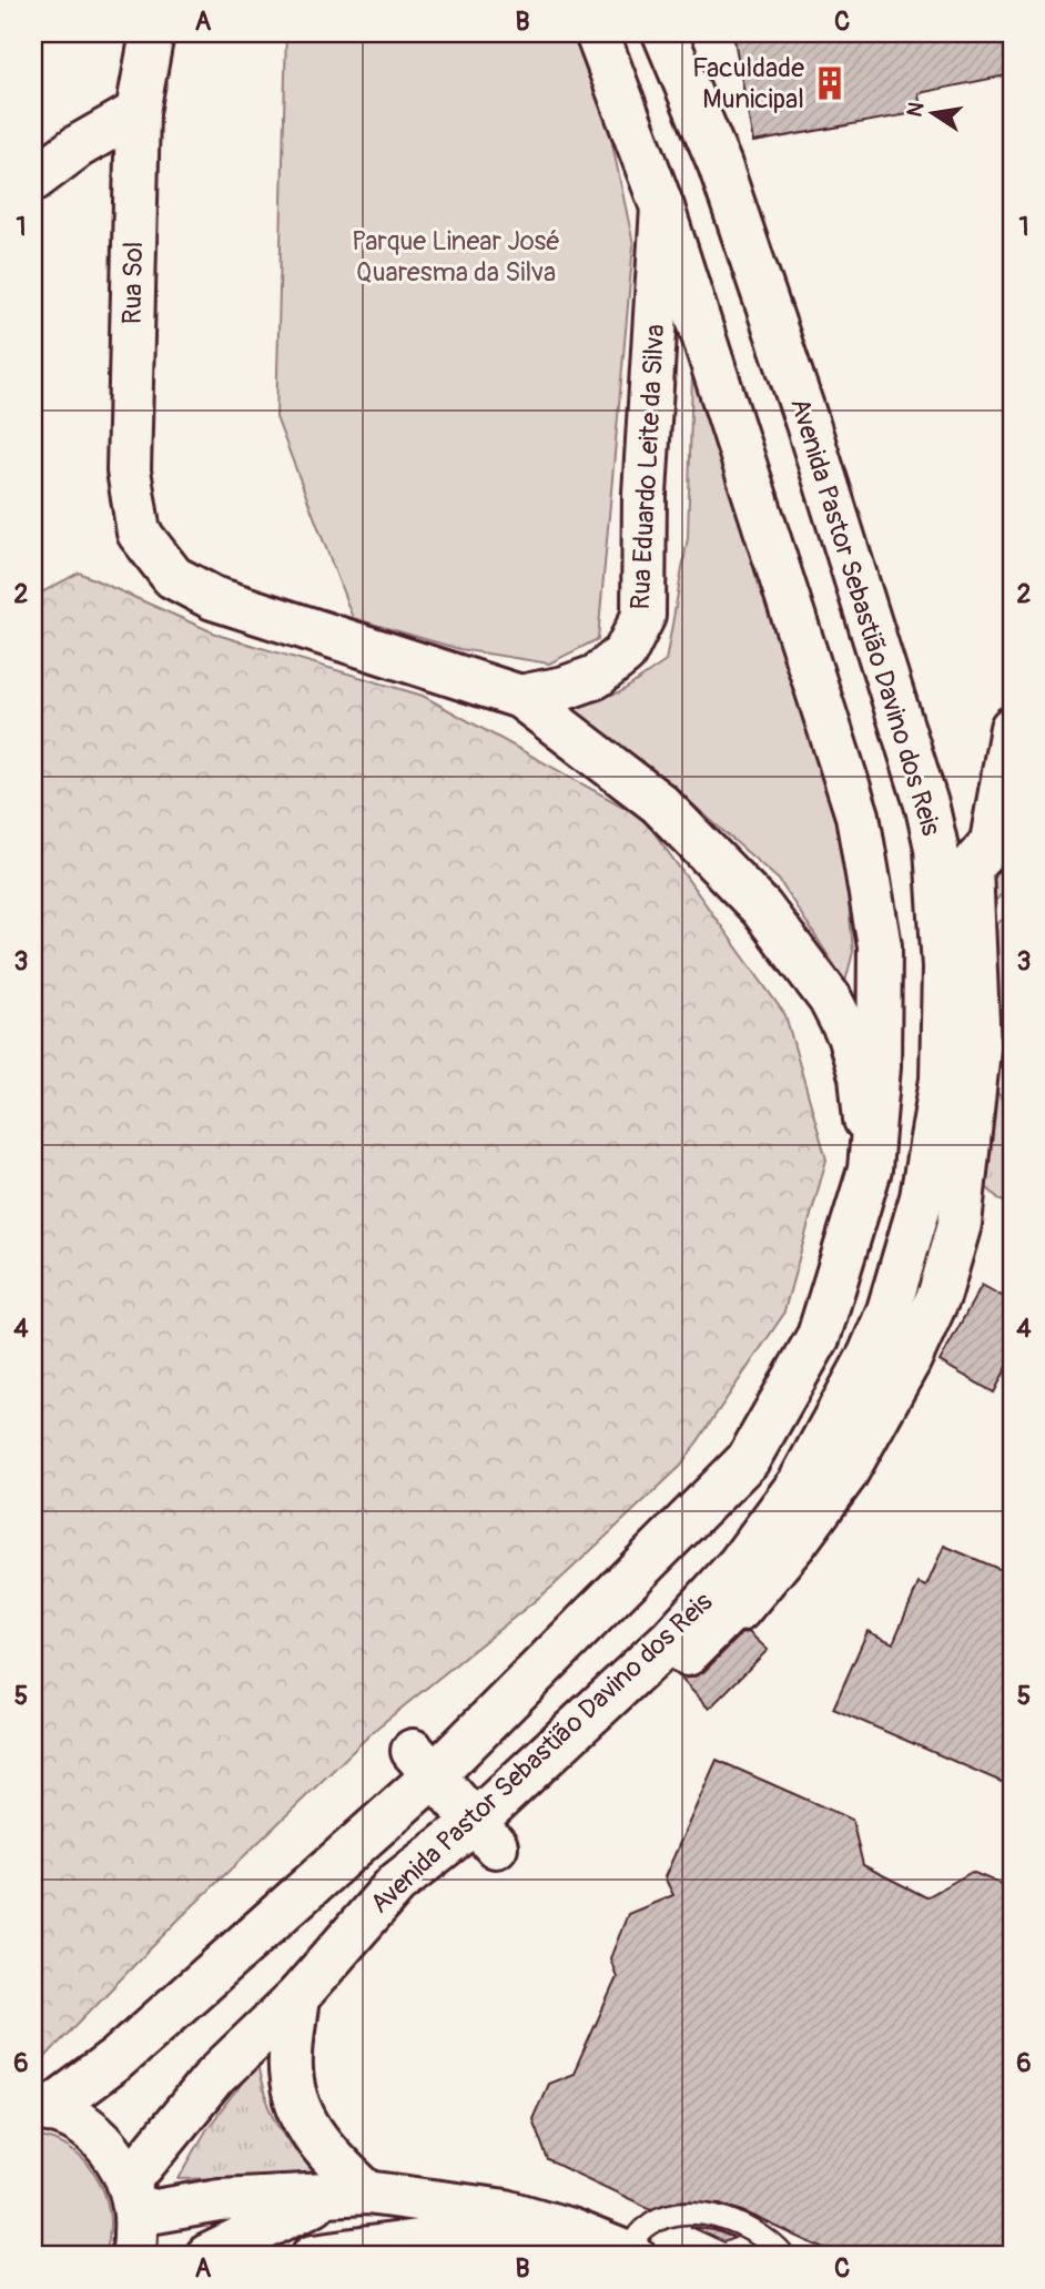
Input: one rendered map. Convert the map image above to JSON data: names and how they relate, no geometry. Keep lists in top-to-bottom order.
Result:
{
  "streets": {
    "main road": ["Rua Sol", "Rua Eduardo Leite da Silva", "Avenida Pastor Sebastião Davino dos Reis"]
  },
  "crossings": [
    ["Rua Sol", "Rua Eduardo Leite da Silva"]
  ],
  "parks": ["Parque Linear José Quaresma da Silva"],
  "places": {
    "building": ["Faculdade Municipal"]
  },
  "north": "left",
  "grid": {
    "columns": ["A", "B", "C"],
    "rows": [
      "1",
      "2",
      "3",
      "4",
      "5",
      "6"
    ]
  }
}
